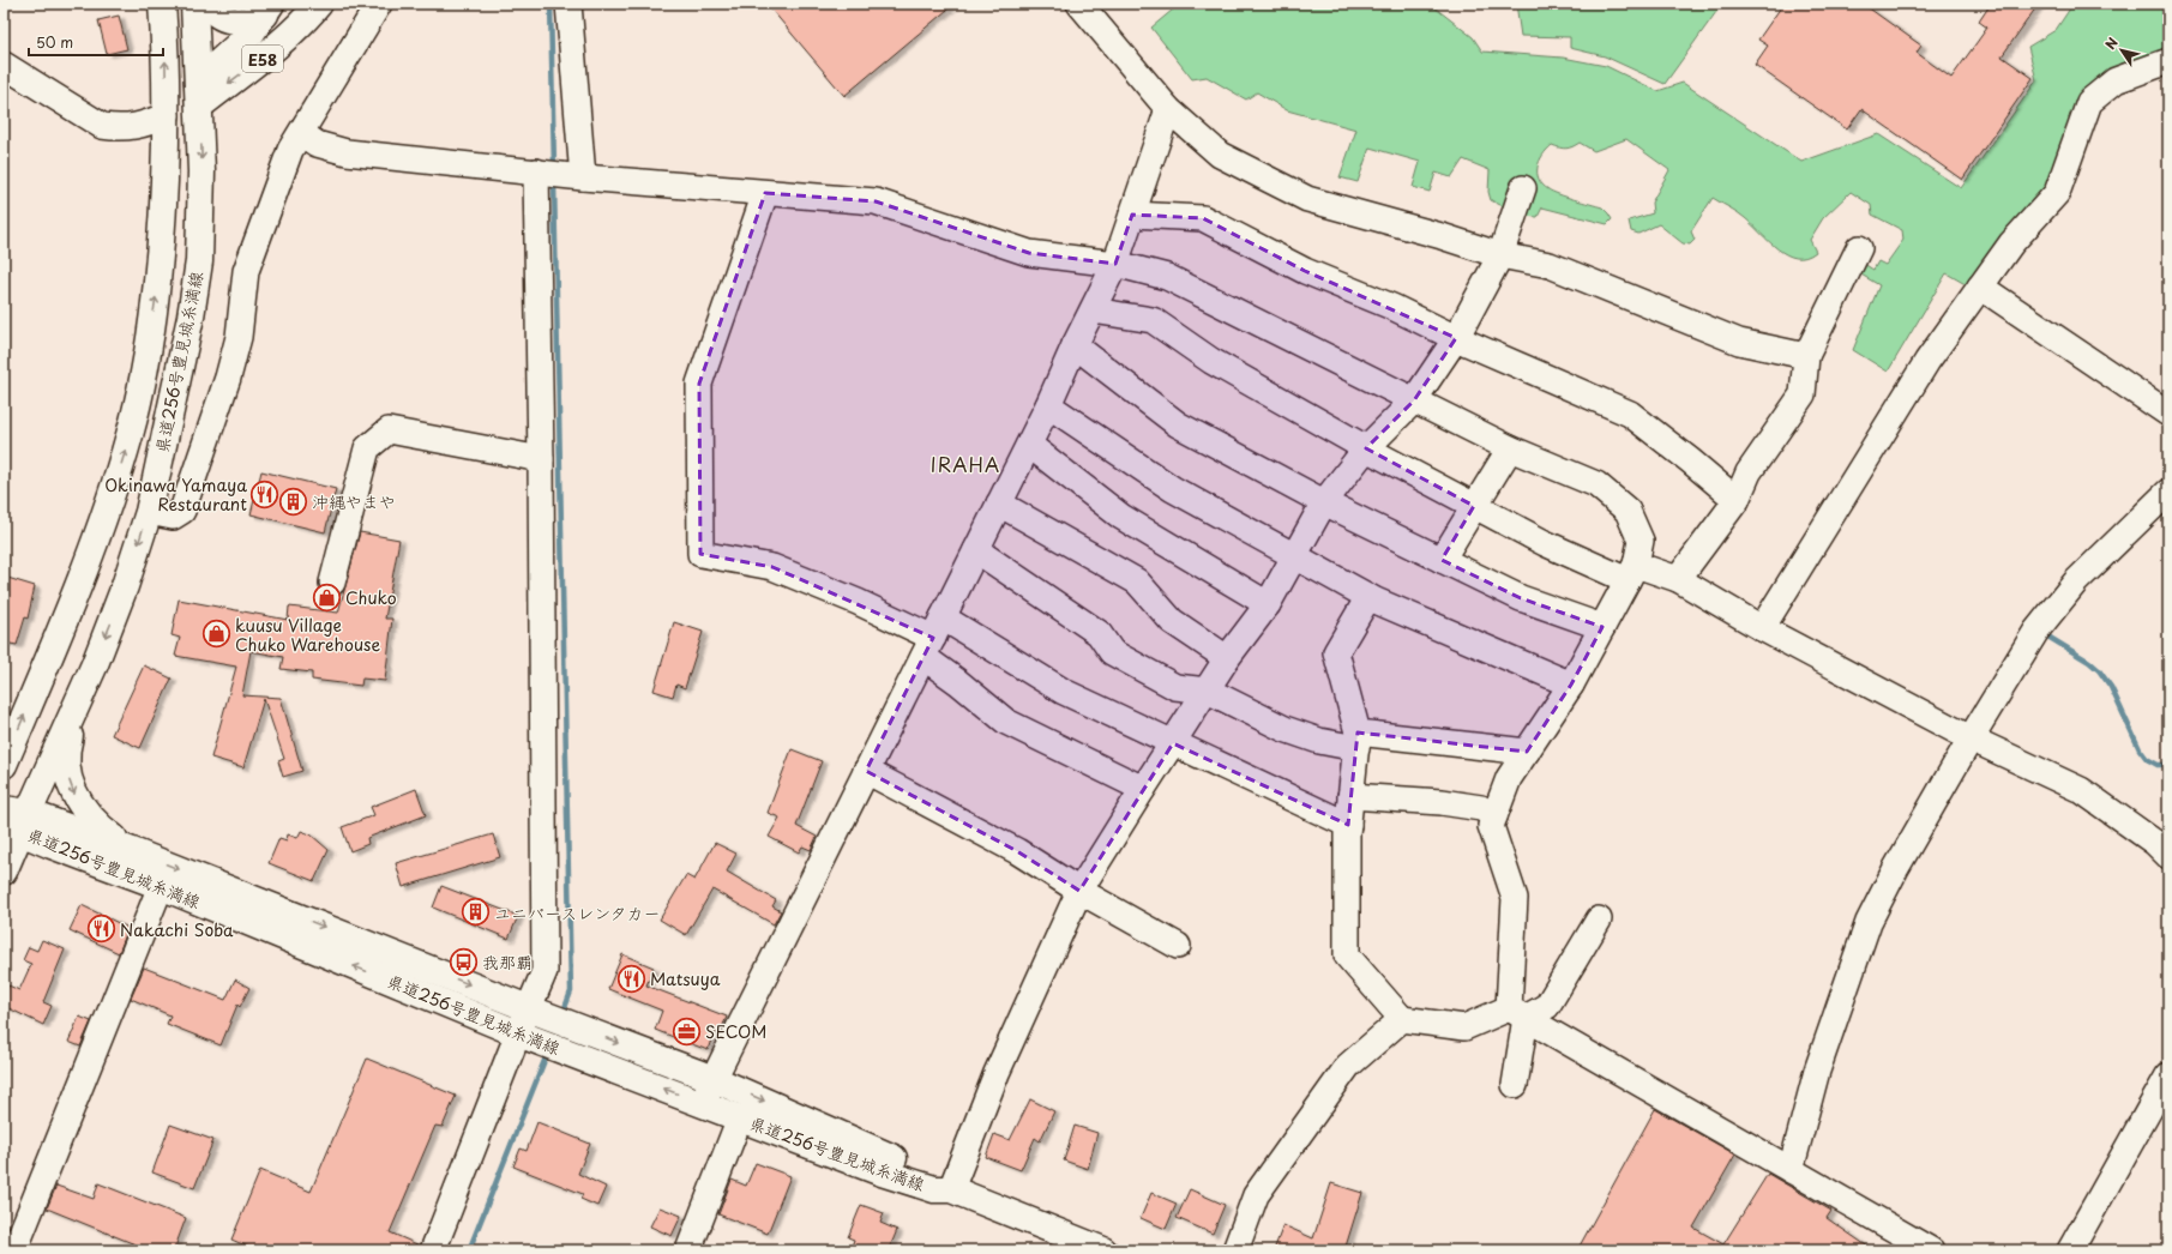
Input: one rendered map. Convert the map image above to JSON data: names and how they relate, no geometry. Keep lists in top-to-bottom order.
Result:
{
  "streets": {
    "main road": ["E58", "県道256号豊見城糸満線"]
  },
  "crossings": [
    ["E58", "県道256号豊見城糸満線"]
  ],
  "districts": ["IRAHA"],
  "places": {
    "restaurant": ["Okinawa Yamaya Restaurant", "Nakachi Soba", "Matsuya"],
    "building": ["沖縄やまや", "ユニバースレンタカー"],
    "shop": ["Chuko", "kuusu Village Chuko Warehouse"],
    "bus stop": ["我那覇"],
    "office": ["SECOM"]
  },
  "scale_bar": "50 m",
  "north": "top left"
}
